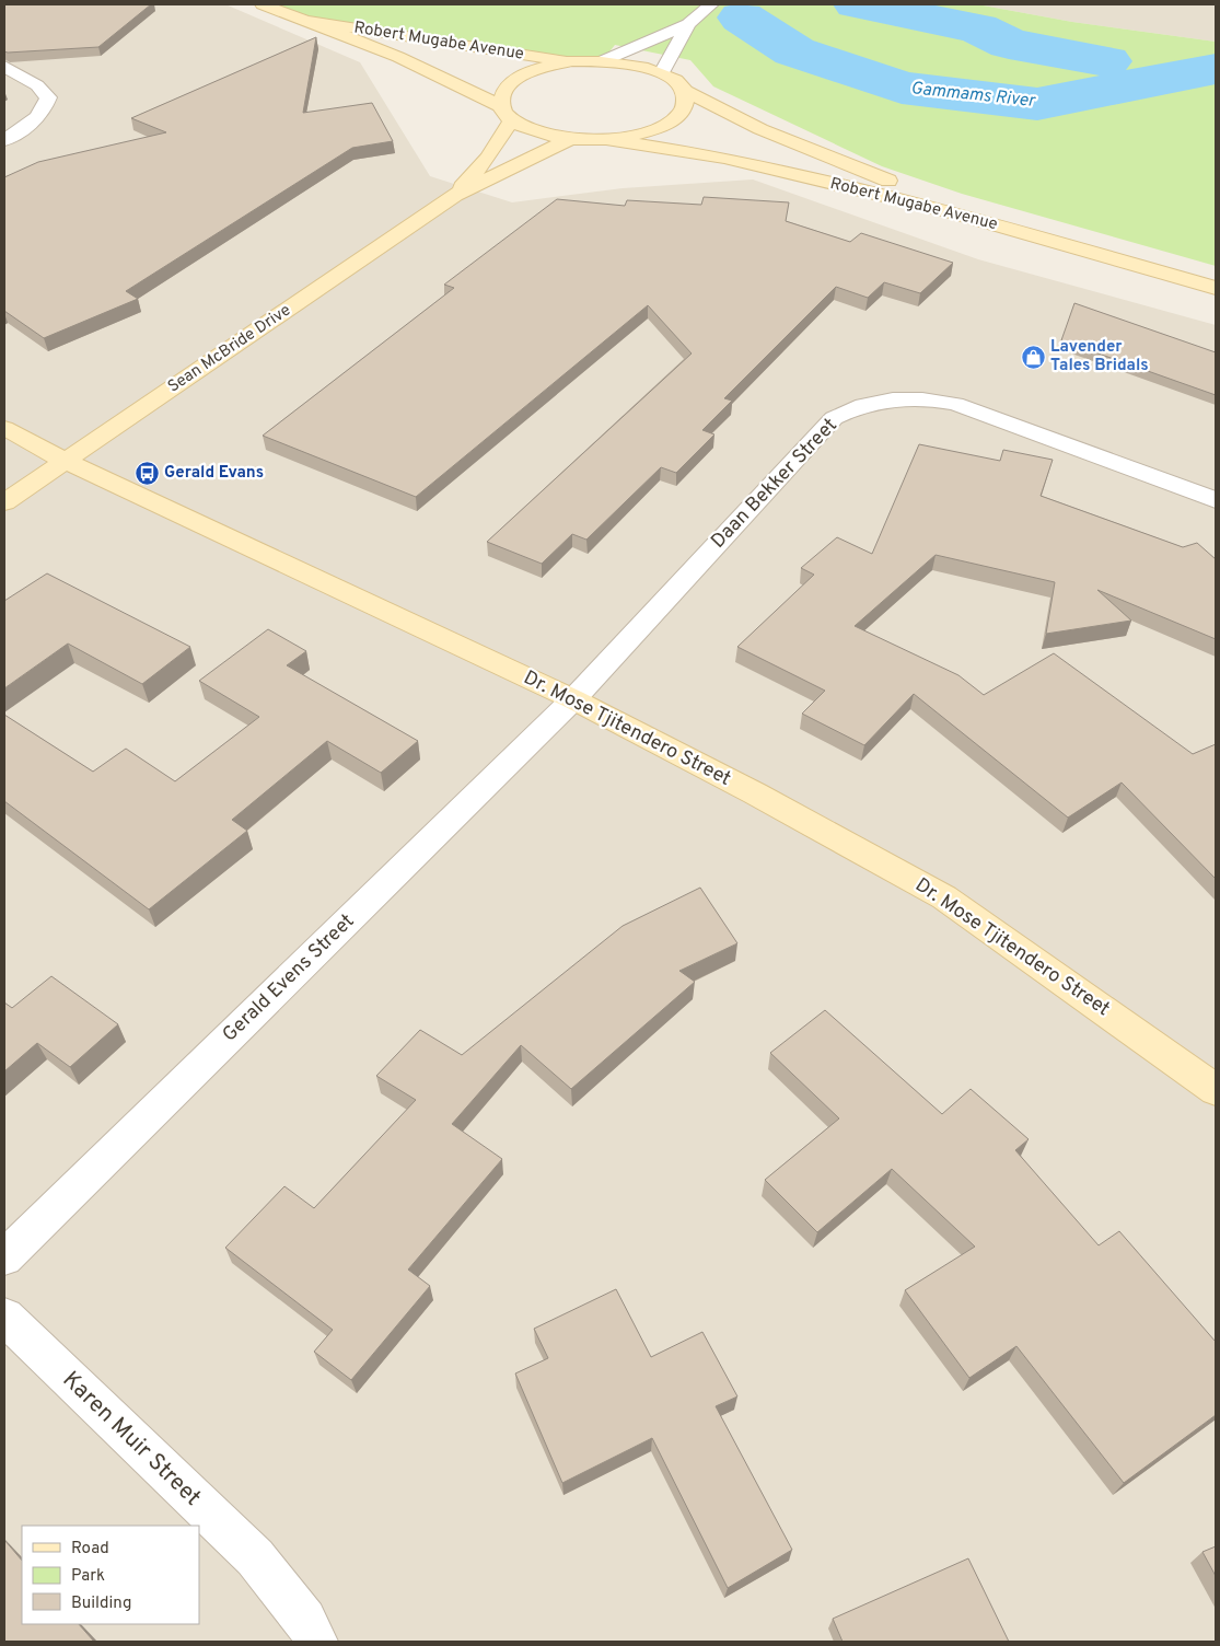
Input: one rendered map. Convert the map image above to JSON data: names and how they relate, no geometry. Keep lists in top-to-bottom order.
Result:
{
  "streets": {
    "main road": ["Robert Mugabe Avenue", "Sean McBride Drive", "Dr. Mose Tjitendero Street"],
    "street": ["Daan Bekker Street", "Gerald Evens Street", "Karen Muir Street"]
  },
  "crossings": [
    ["Robert Mugabe Avenue", "Sean McBride Drive"],
    ["Sean McBride Drive", "Dr. Mose Tjitendero Street"],
    ["Daan Bekker Street", "Dr. Mose Tjitendero Street"],
    ["Daan Bekker Street", "Gerald Evens Street"],
    ["Dr. Mose Tjitendero Street", "Gerald Evens Street"]
  ],
  "water": ["Gammams River"],
  "places": {
    "shop": ["Lavender Tales Bridals"],
    "bus stop": ["Gerald Evans"]
  },
  "legend": ["Road", "Park", "Building"]
}
